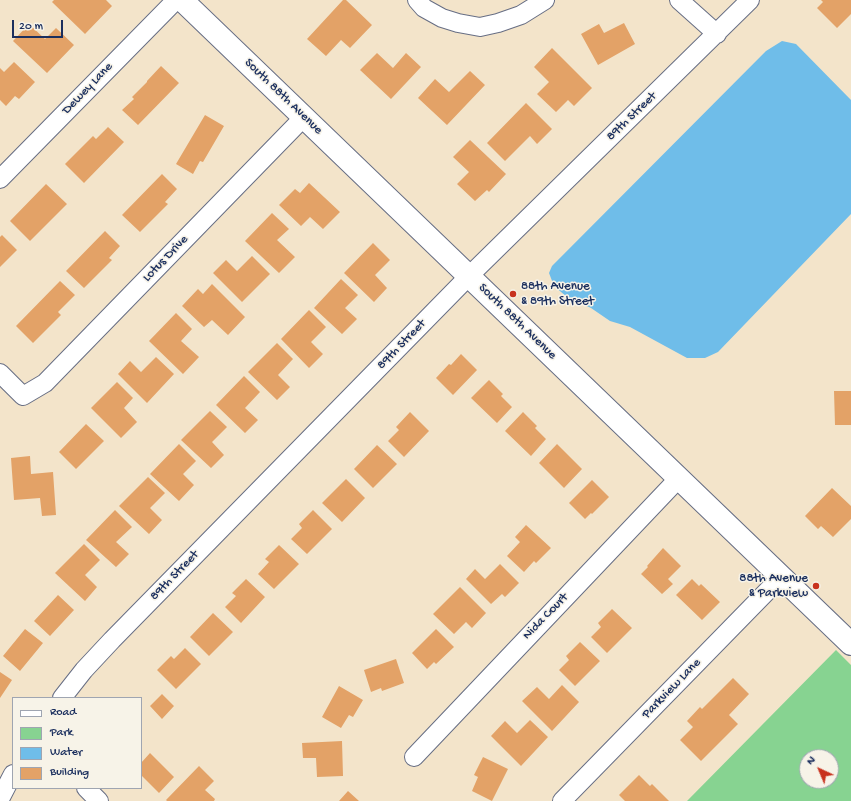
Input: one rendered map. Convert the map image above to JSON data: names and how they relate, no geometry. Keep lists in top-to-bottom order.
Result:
{
  "streets": {
    "street": [
      "Dewey Lane",
      "South 88th Avenue",
      "89th Street",
      "Lotus Drive",
      "Nida Court",
      "Parkview Lane"
    ]
  },
  "crossings": [
    ["South 88th Avenue", "89th Street"],
    ["South 88th Avenue", "Lotus Drive"],
    ["South 88th Avenue", "Nida Court"],
    ["South 88th Avenue", "Parkview Lane"]
  ],
  "places": ["88th Avenue & 89th Street", "88th Avenue & Parkview"],
  "legend": [
    "Road",
    "Park",
    "Water",
    "Building"
  ],
  "scale_bar": "20 m",
  "north": "top left"
}
